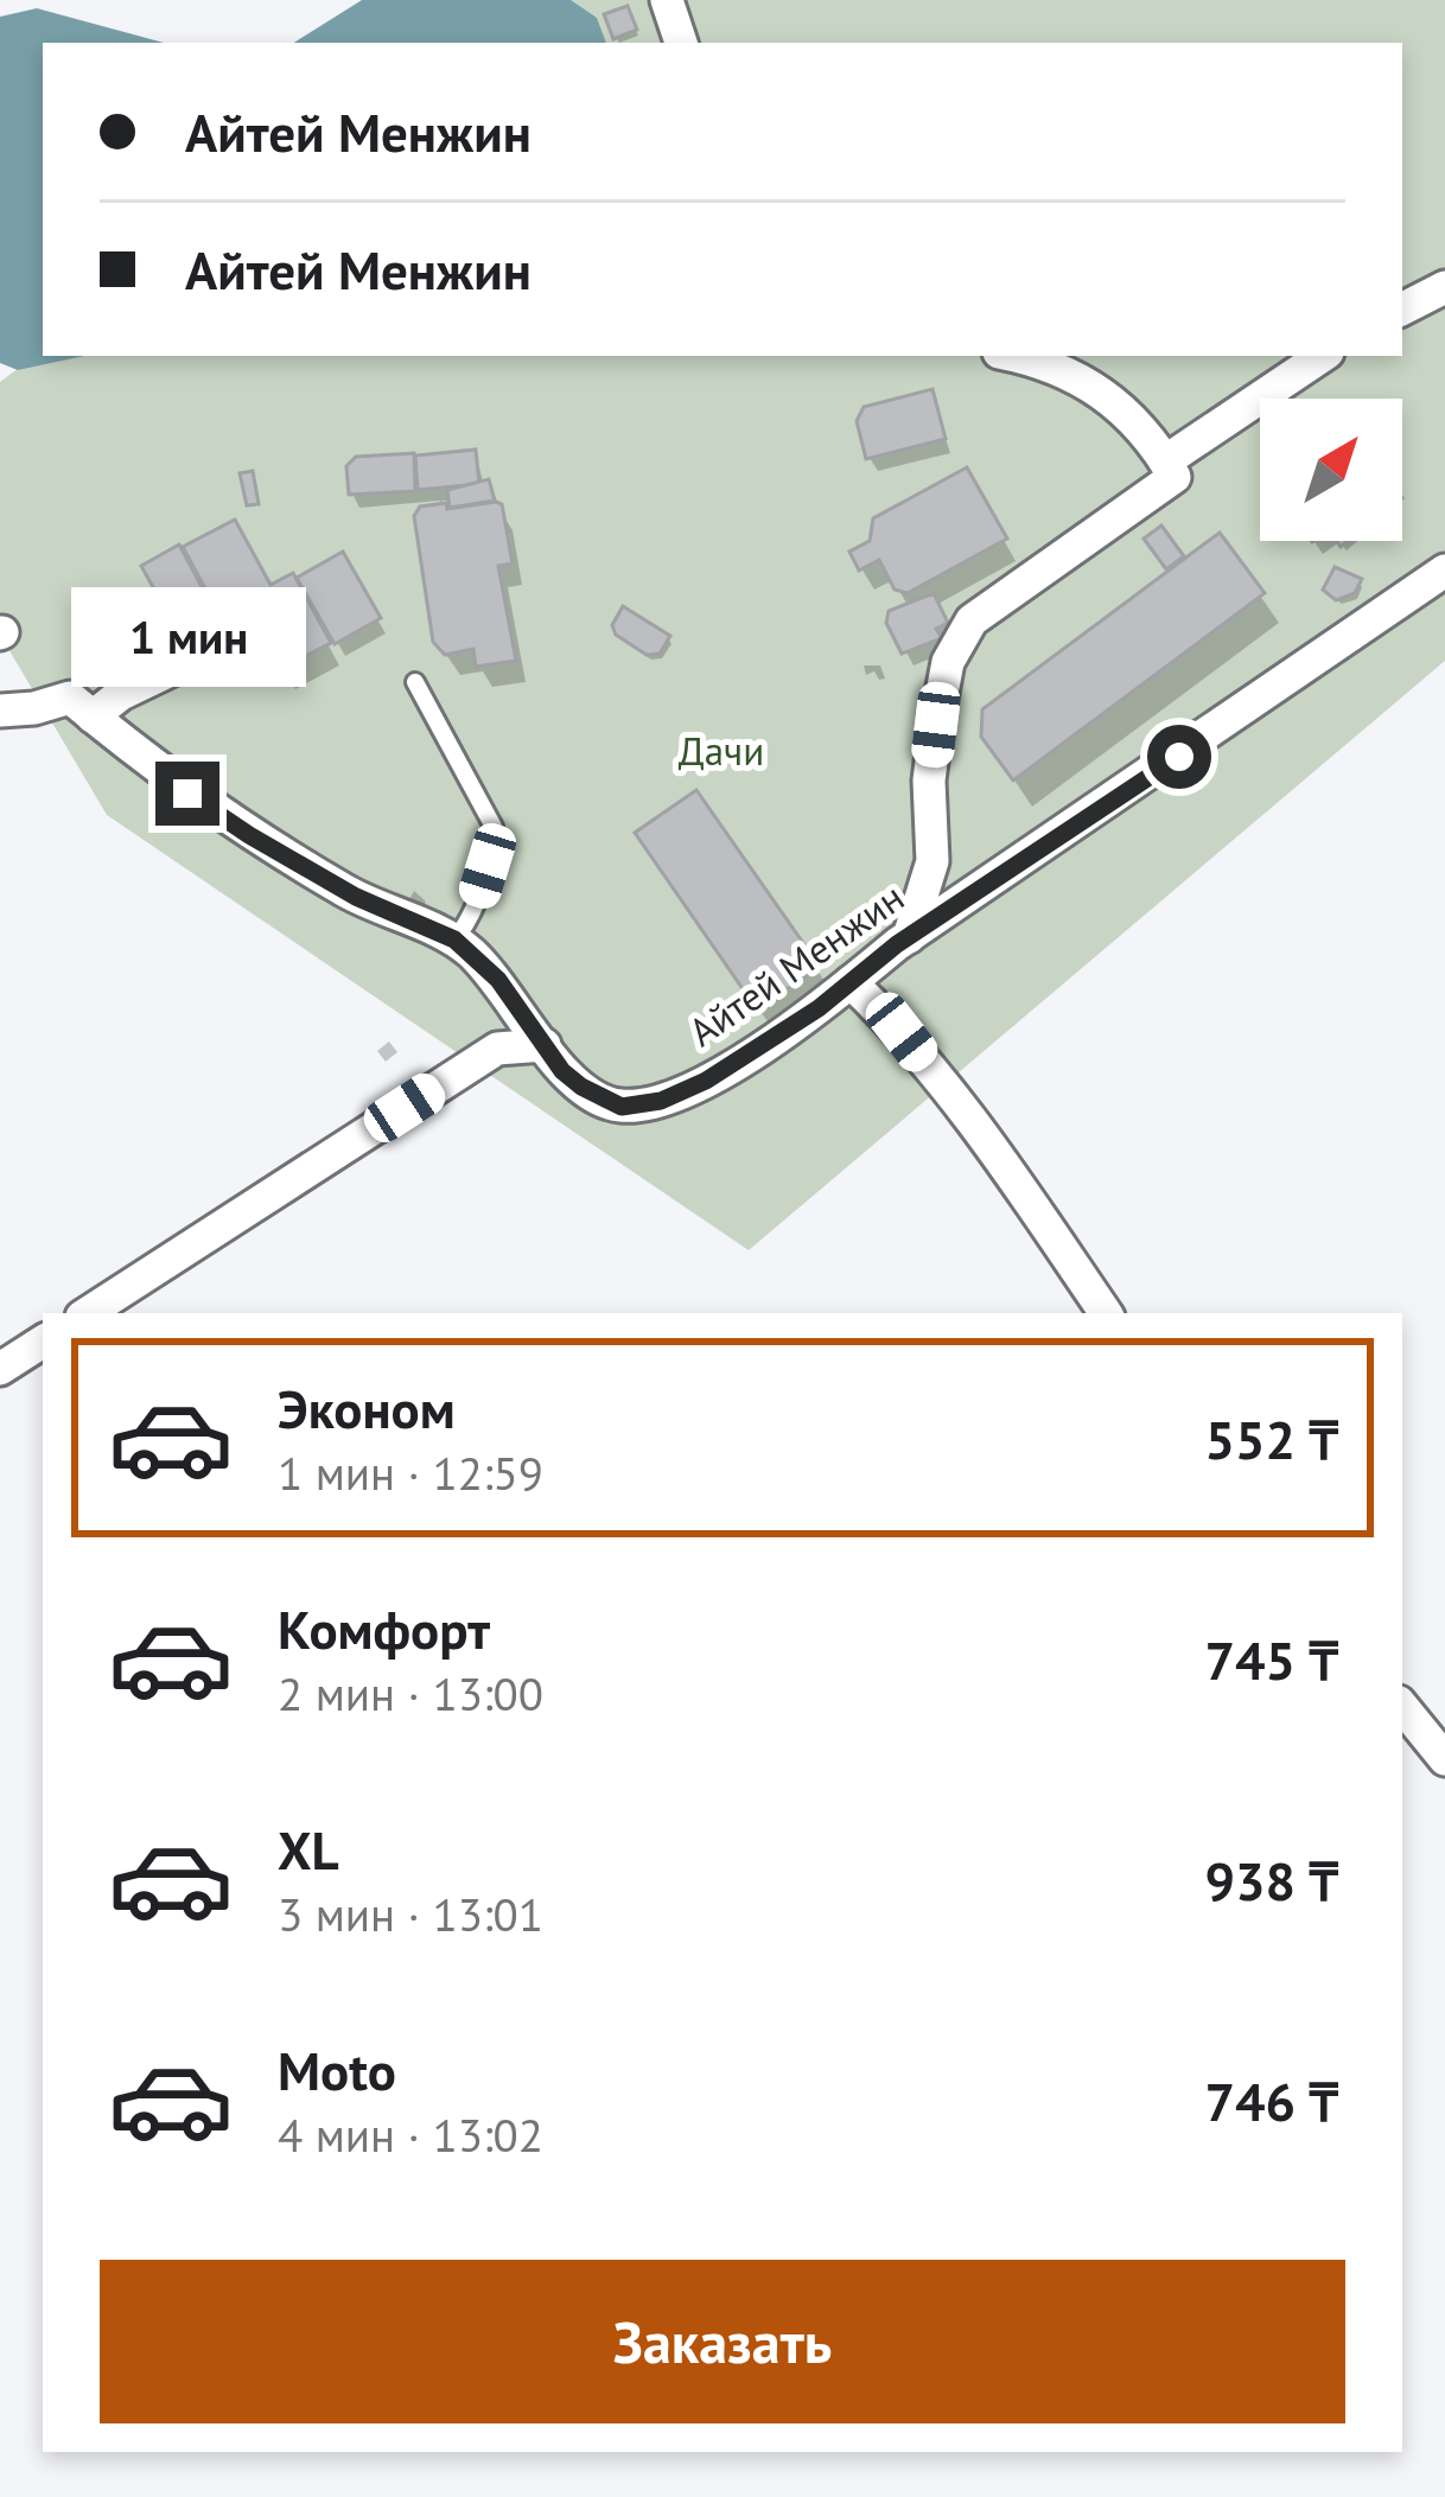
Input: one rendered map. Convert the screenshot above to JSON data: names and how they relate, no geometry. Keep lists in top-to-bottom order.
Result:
{
  "streets": {
    "street": ["Айтей Менжин"]
  },
  "parks": ["Дачи"],
  "north": "top right",
  "page": {
    "banner": ["Айтей Менжин", "Айтей Менжин"],
    "bubble": "1 мин",
    "list": [
      {
        "name": "Эконом",
        "note": "1 мин · 12:59",
        "value": "552 ₸"
      },
      {
        "name": "Комфорт",
        "note": "2 мин · 13:00",
        "value": "745 ₸"
      },
      {
        "name": "XL",
        "note": "3 мин · 13:01",
        "value": "938 ₸"
      },
      {
        "name": "Moto",
        "note": "4 мин · 13:02",
        "value": "746 ₸"
      }
    ],
    "buttons": "Заказать"
  }
}
